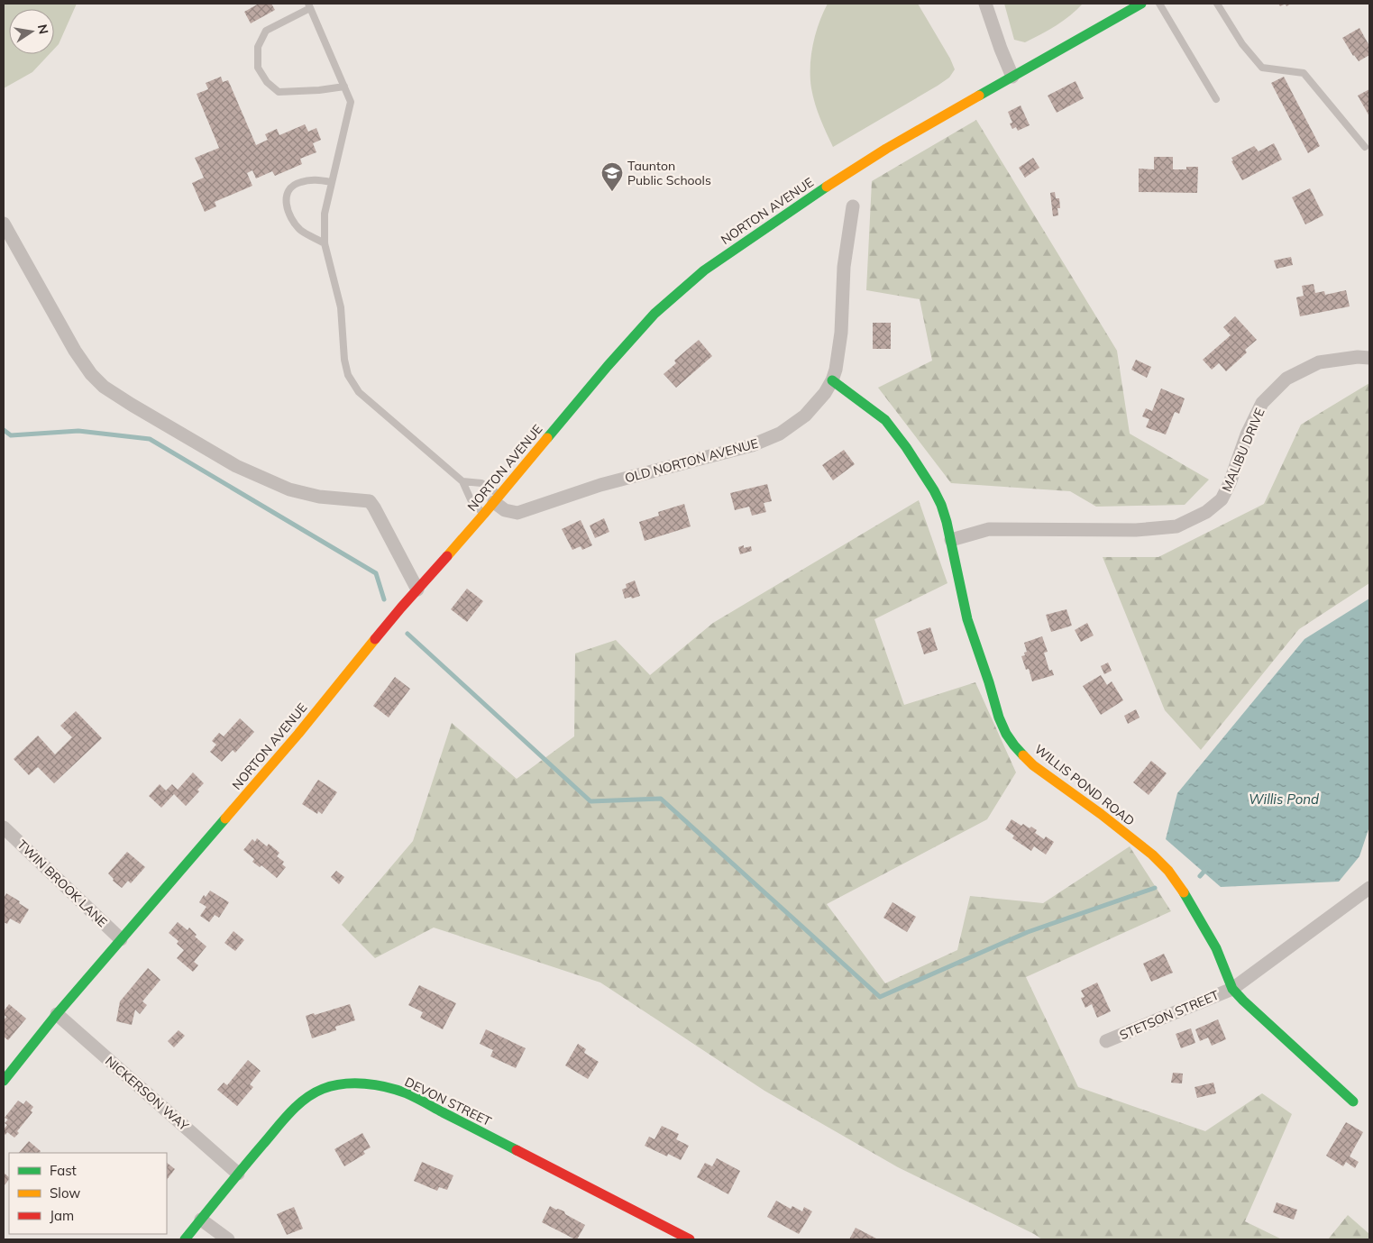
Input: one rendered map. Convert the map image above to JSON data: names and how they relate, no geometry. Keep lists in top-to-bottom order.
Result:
{
  "streets": {
    "street": [
      "NORTON AVENUE",
      "MALIBU DRIVE",
      "OLD NORTON AVENUE",
      "WILLIS POND ROAD",
      "TWIN BROOK LANE",
      "STETSON STREET",
      "NICKERSON WAY",
      "DEVON STREET"
    ]
  },
  "crossings": [
    ["NORTON AVENUE", "OLD NORTON AVENUE"],
    ["NORTON AVENUE", "TWIN BROOK LANE"],
    ["NORTON AVENUE", "NICKERSON WAY"],
    ["MALIBU DRIVE", "WILLIS POND ROAD"],
    ["OLD NORTON AVENUE", "WILLIS POND ROAD"],
    ["WILLIS POND ROAD", "STETSON STREET"],
    ["NICKERSON WAY", "DEVON STREET"]
  ],
  "water": ["Willis Pond"],
  "places": {
    "school or university": ["Taunton Public Schools"]
  },
  "legend": ["Fast", "Slow", "Jam"],
  "north": "right"
}
